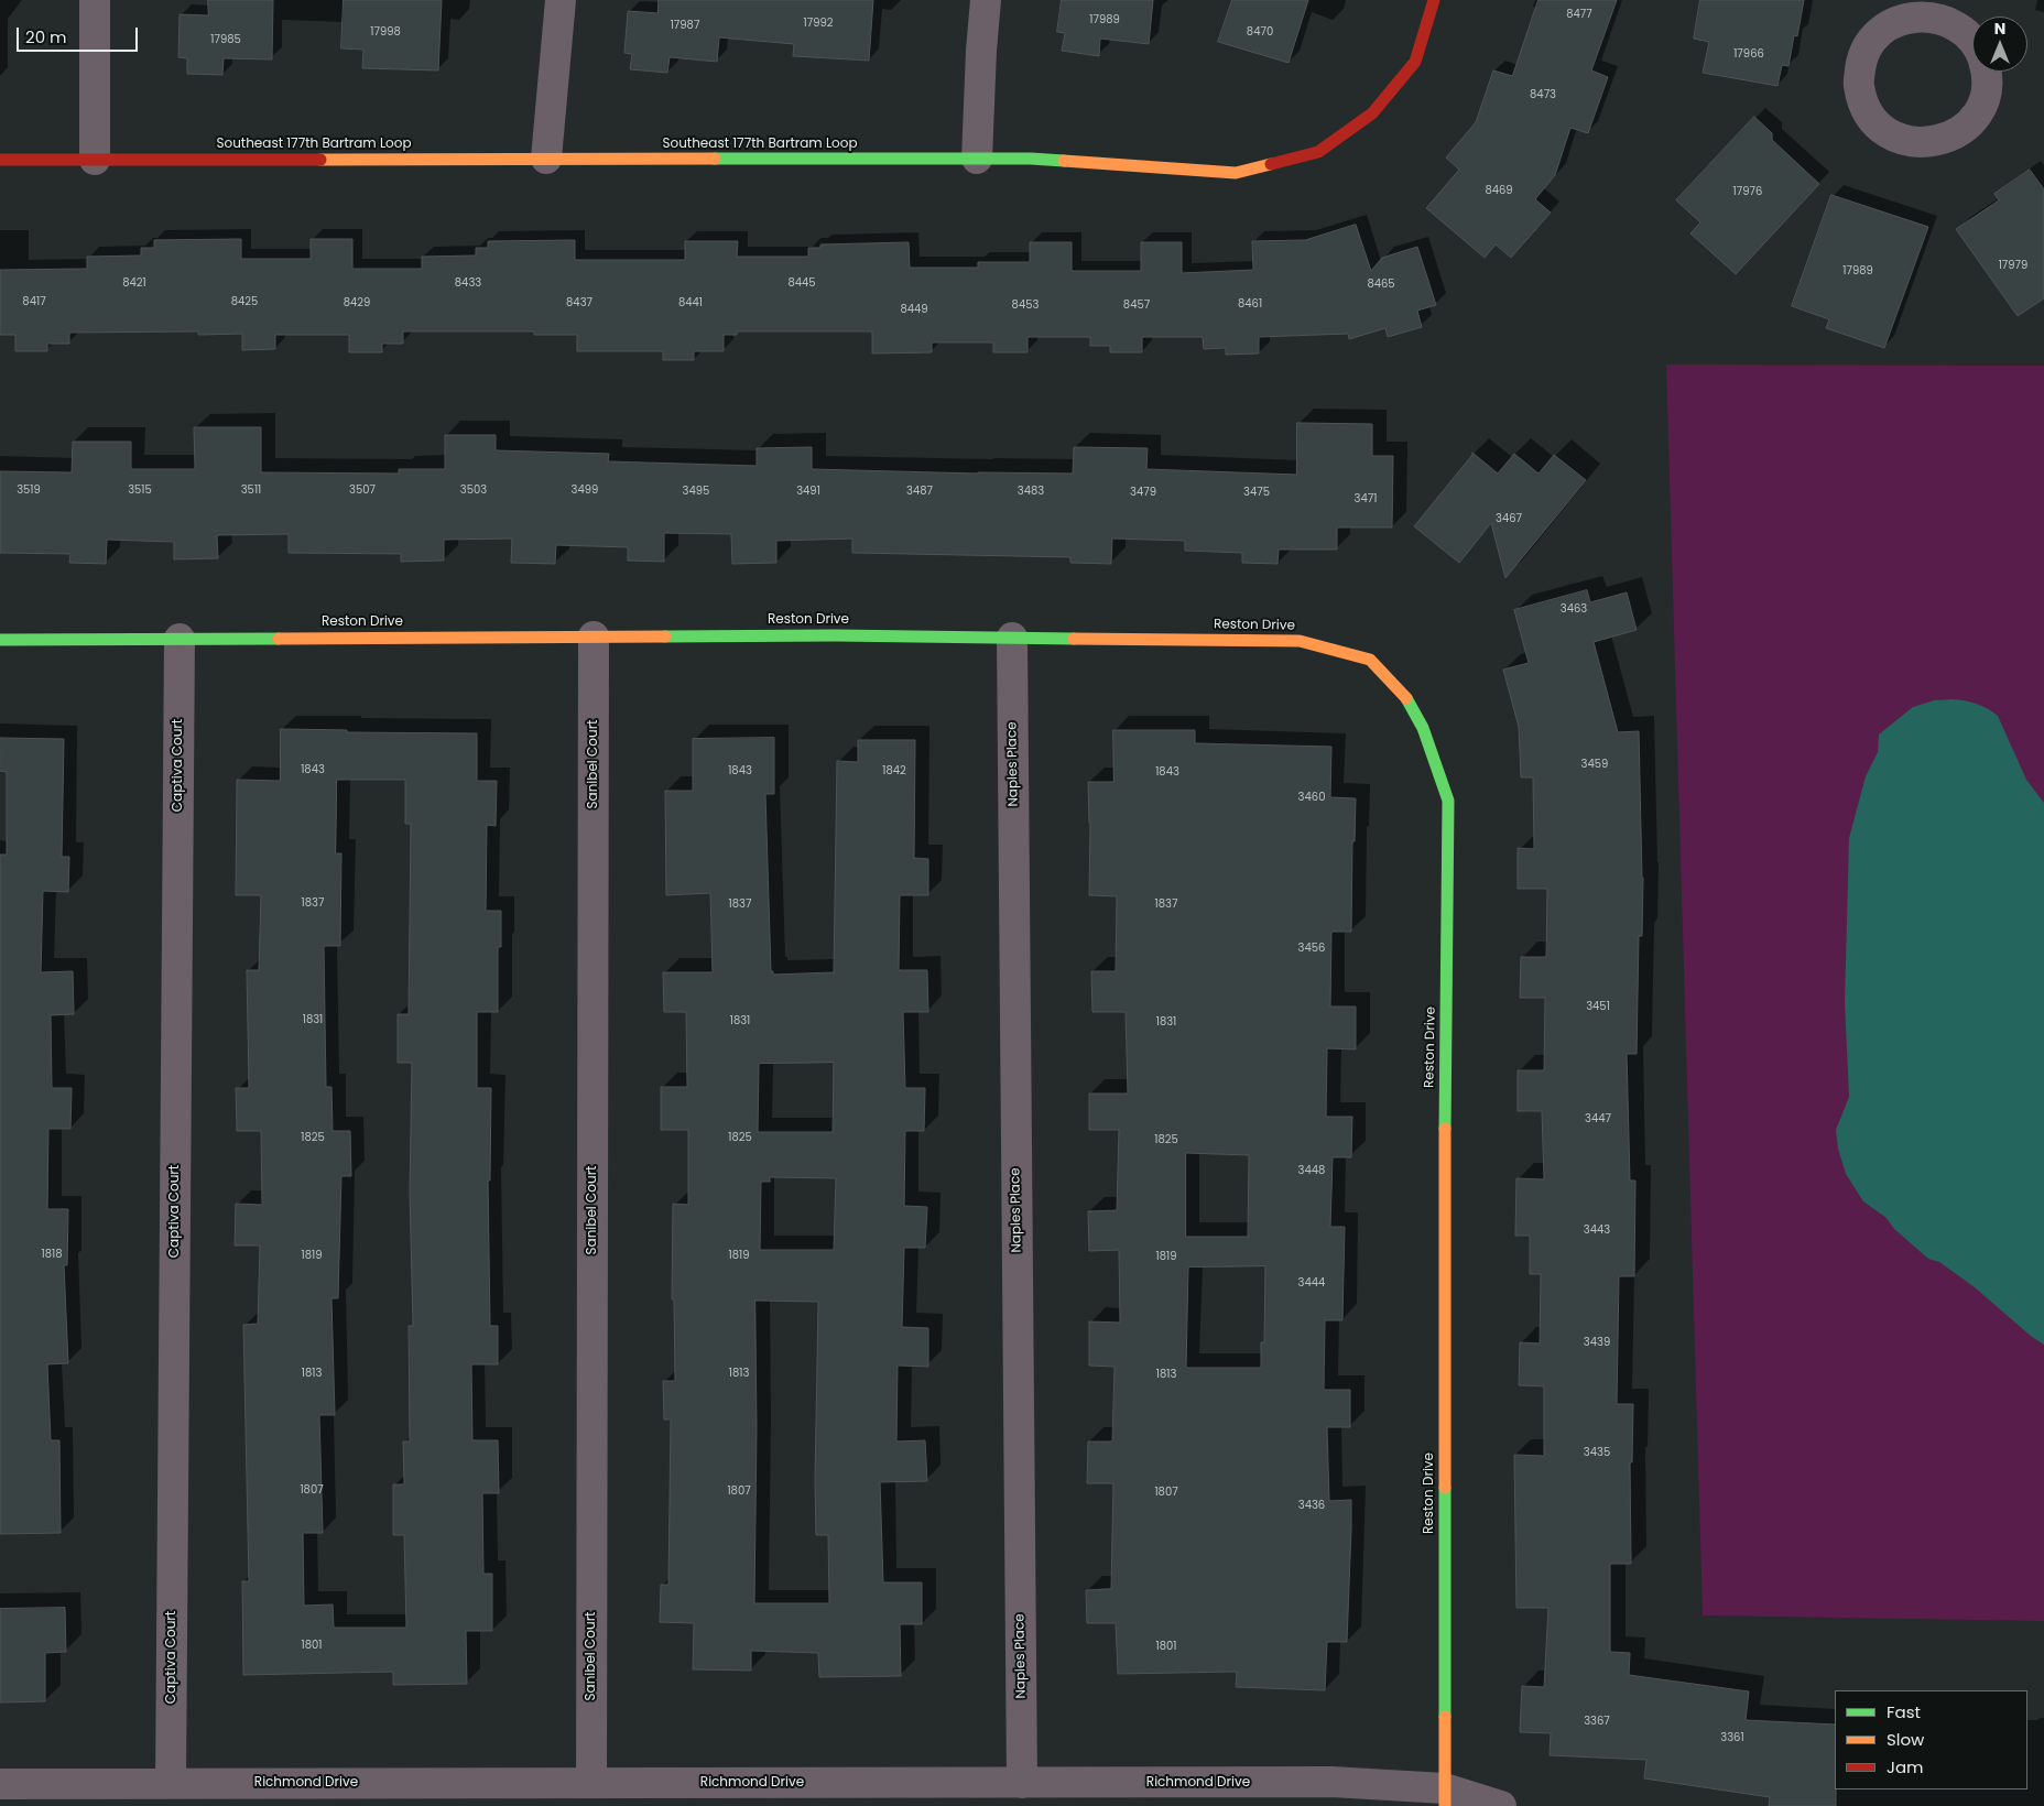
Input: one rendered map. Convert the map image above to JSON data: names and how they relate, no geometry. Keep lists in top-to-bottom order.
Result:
{
  "streets": {
    "street": [
      "Southeast 177th Bartram Loop",
      "Reston Drive",
      "Sanibel Court",
      "Naples Place",
      "Captiva Court",
      "Richmond Drive"
    ]
  },
  "crossings": [
    ["Reston Drive", "Sanibel Court"],
    ["Reston Drive", "Naples Place"],
    ["Reston Drive", "Captiva Court"],
    ["Reston Drive", "Richmond Drive"],
    ["Sanibel Court", "Richmond Drive"],
    ["Naples Place", "Richmond Drive"],
    ["Captiva Court", "Richmond Drive"]
  ],
  "house_numbers": [
    "8477",
    "17989",
    "17992",
    "17987",
    "17998",
    "8470",
    "17985",
    "17966",
    "8473",
    "8469",
    "17976",
    "17979",
    "17989",
    "8421",
    "8433",
    "8445",
    "8465",
    "8417",
    "8425",
    "8429",
    "8437",
    "8441",
    "8461",
    "8453",
    "8457",
    "8449",
    "3519",
    "3515",
    "3511",
    "3507",
    "3503",
    "3499",
    "3495",
    "3491",
    "3487",
    "3483",
    "3479",
    "3475",
    "3471",
    "3467",
    "3463",
    "3459",
    "1843",
    "1843",
    "1842",
    "1843",
    "3460",
    "1837",
    "1837",
    "1837",
    "3456",
    "3451",
    "1831",
    "1831",
    "1831",
    "3447",
    "1825",
    "1825",
    "1825",
    "3448",
    "3443",
    "1818",
    "1819",
    "1819",
    "1819",
    "3444",
    "3439",
    "1813",
    "1813",
    "1813",
    "3435",
    "1807",
    "1807",
    "1807",
    "3436",
    "1801",
    "1801",
    "3367",
    "3361"
  ],
  "legend": ["Fast", "Slow", "Jam"],
  "scale_bar": "20 m",
  "north": "top"
}
